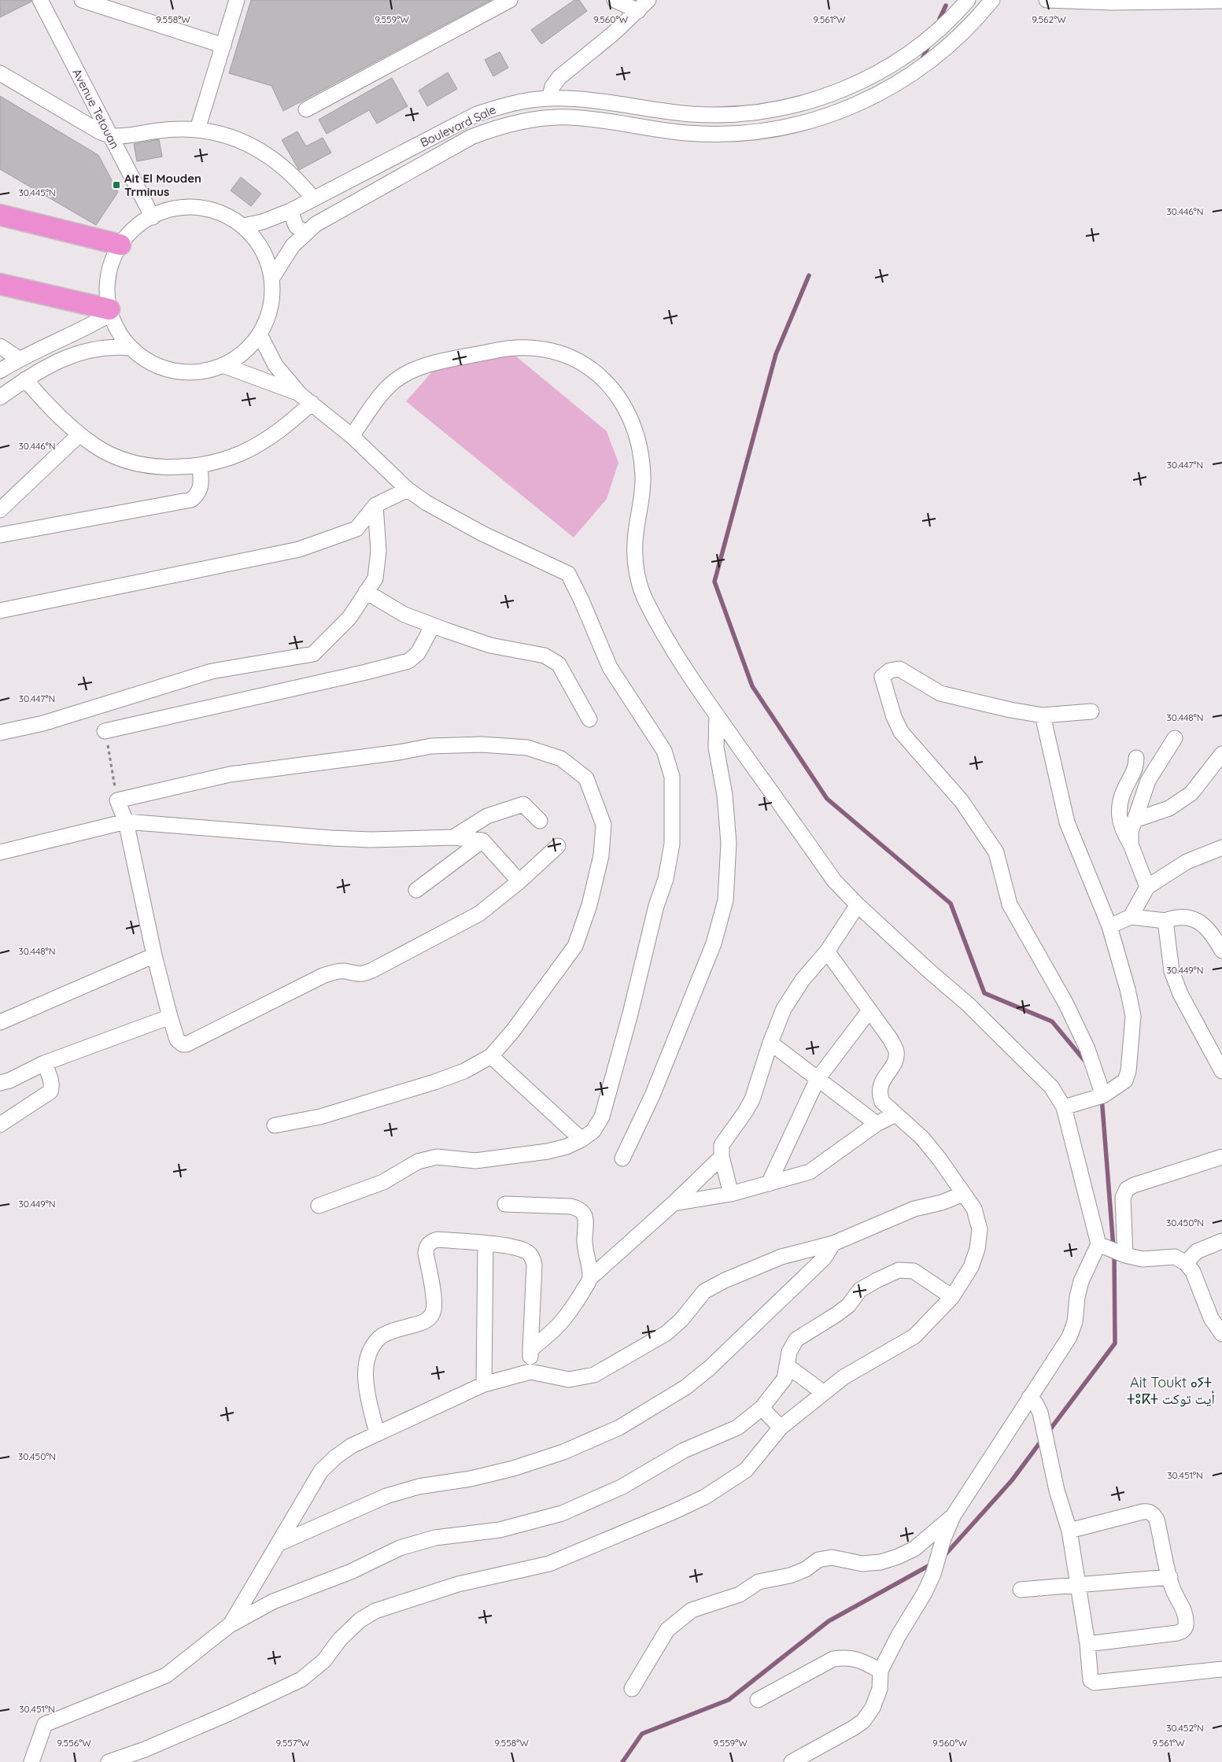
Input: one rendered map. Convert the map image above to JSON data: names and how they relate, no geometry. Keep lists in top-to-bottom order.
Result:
{
  "streets": {
    "street": ["Avenue Tetouan", "Boulevard Sale"]
  },
  "districts": ["Ait Toukt ⴰⵢⵜ ⵜⵓⴽⵜ أيت توكت"],
  "places": {
    "transit": ["Ait El Mouden Trminus"]
  },
  "coordinates": [
    "9.558°W",
    "9.559°W",
    "9.560°W",
    "9.561°W",
    "9.562°W",
    "30.445°N",
    "30.446°N",
    "30.447°N",
    "30.448°N",
    "30.449°N",
    "30.450°N",
    "30.451°N",
    "30.452°N",
    "9.556°W",
    "9.557°W"
  ]
}
